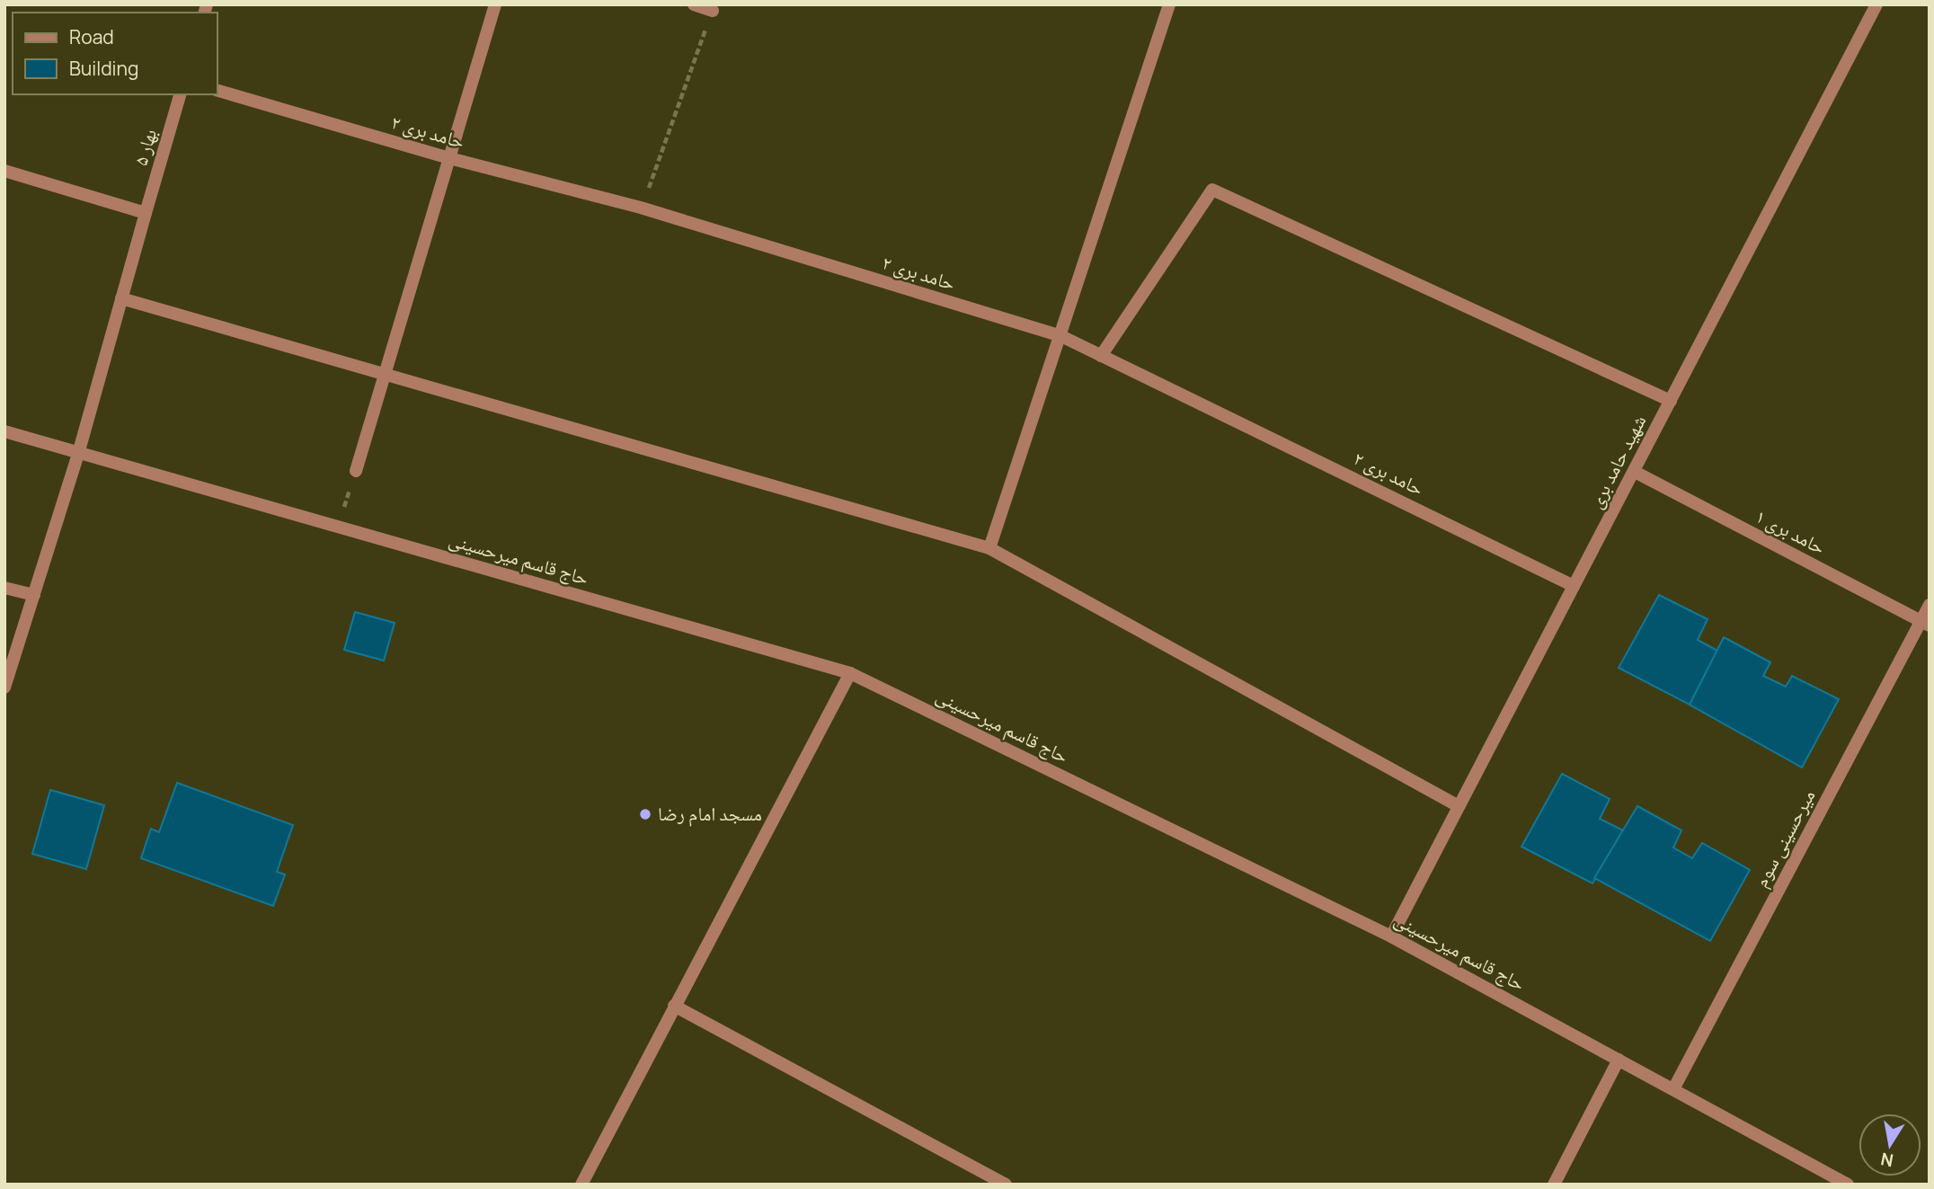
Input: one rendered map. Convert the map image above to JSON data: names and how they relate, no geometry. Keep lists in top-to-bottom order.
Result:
{
  "streets": {
    "street": [
      "حامد بری ۲",
      "بهار ۵",
      "شهید حامد بری",
      "حامد بری ۱",
      "حاج قاسم میرحسینی",
      "میرحسینی سوم"
    ]
  },
  "crossings": [
    ["حامد بری ۲", "شهید حامد بری"],
    ["بهار ۵", "حاج قاسم میرحسینی"],
    ["شهید حامد بری", "حامد بری ۱"],
    ["شهید حامد بری", "حاج قاسم میرحسینی"],
    ["حامد بری ۱", "میرحسینی سوم"],
    ["حاج قاسم میرحسینی", "میرحسینی سوم"]
  ],
  "places": ["مسجد امام رضا"],
  "legend": ["Road", "Building"],
  "north": "bottom"
}
